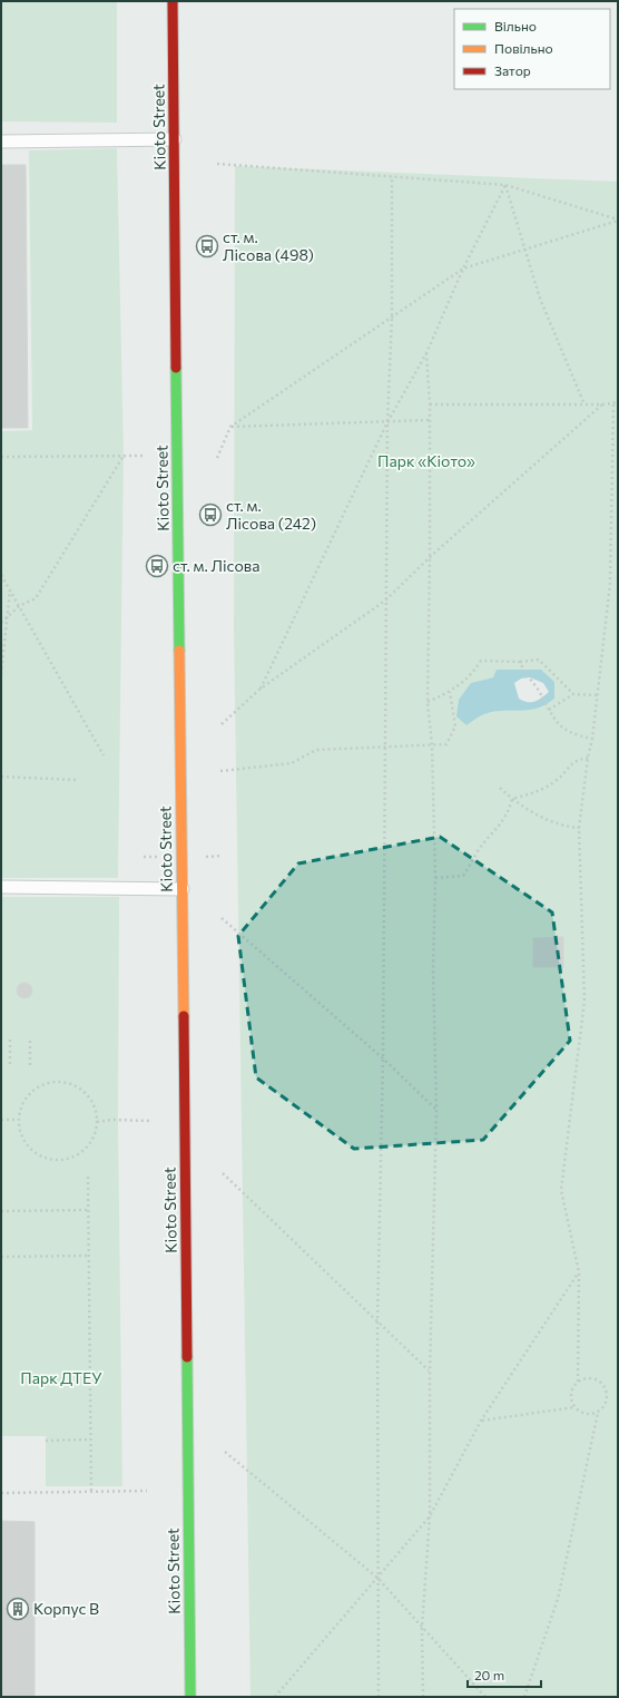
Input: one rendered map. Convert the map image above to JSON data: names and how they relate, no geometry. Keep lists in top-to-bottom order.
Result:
{
  "streets": {
    "street": ["Kioto Street"]
  },
  "parks": ["Парк «Кіото»", "Парк ДТЕУ"],
  "places": {
    "bus stop": ["ст. м. Лісова (498)", "ст. м. Лісова (242)", "ст. м. Лісова"],
    "building": ["Корпус В"]
  },
  "legend": ["Вільно", "Повільно", "Затор"],
  "scale_bar": "20 m"
}
